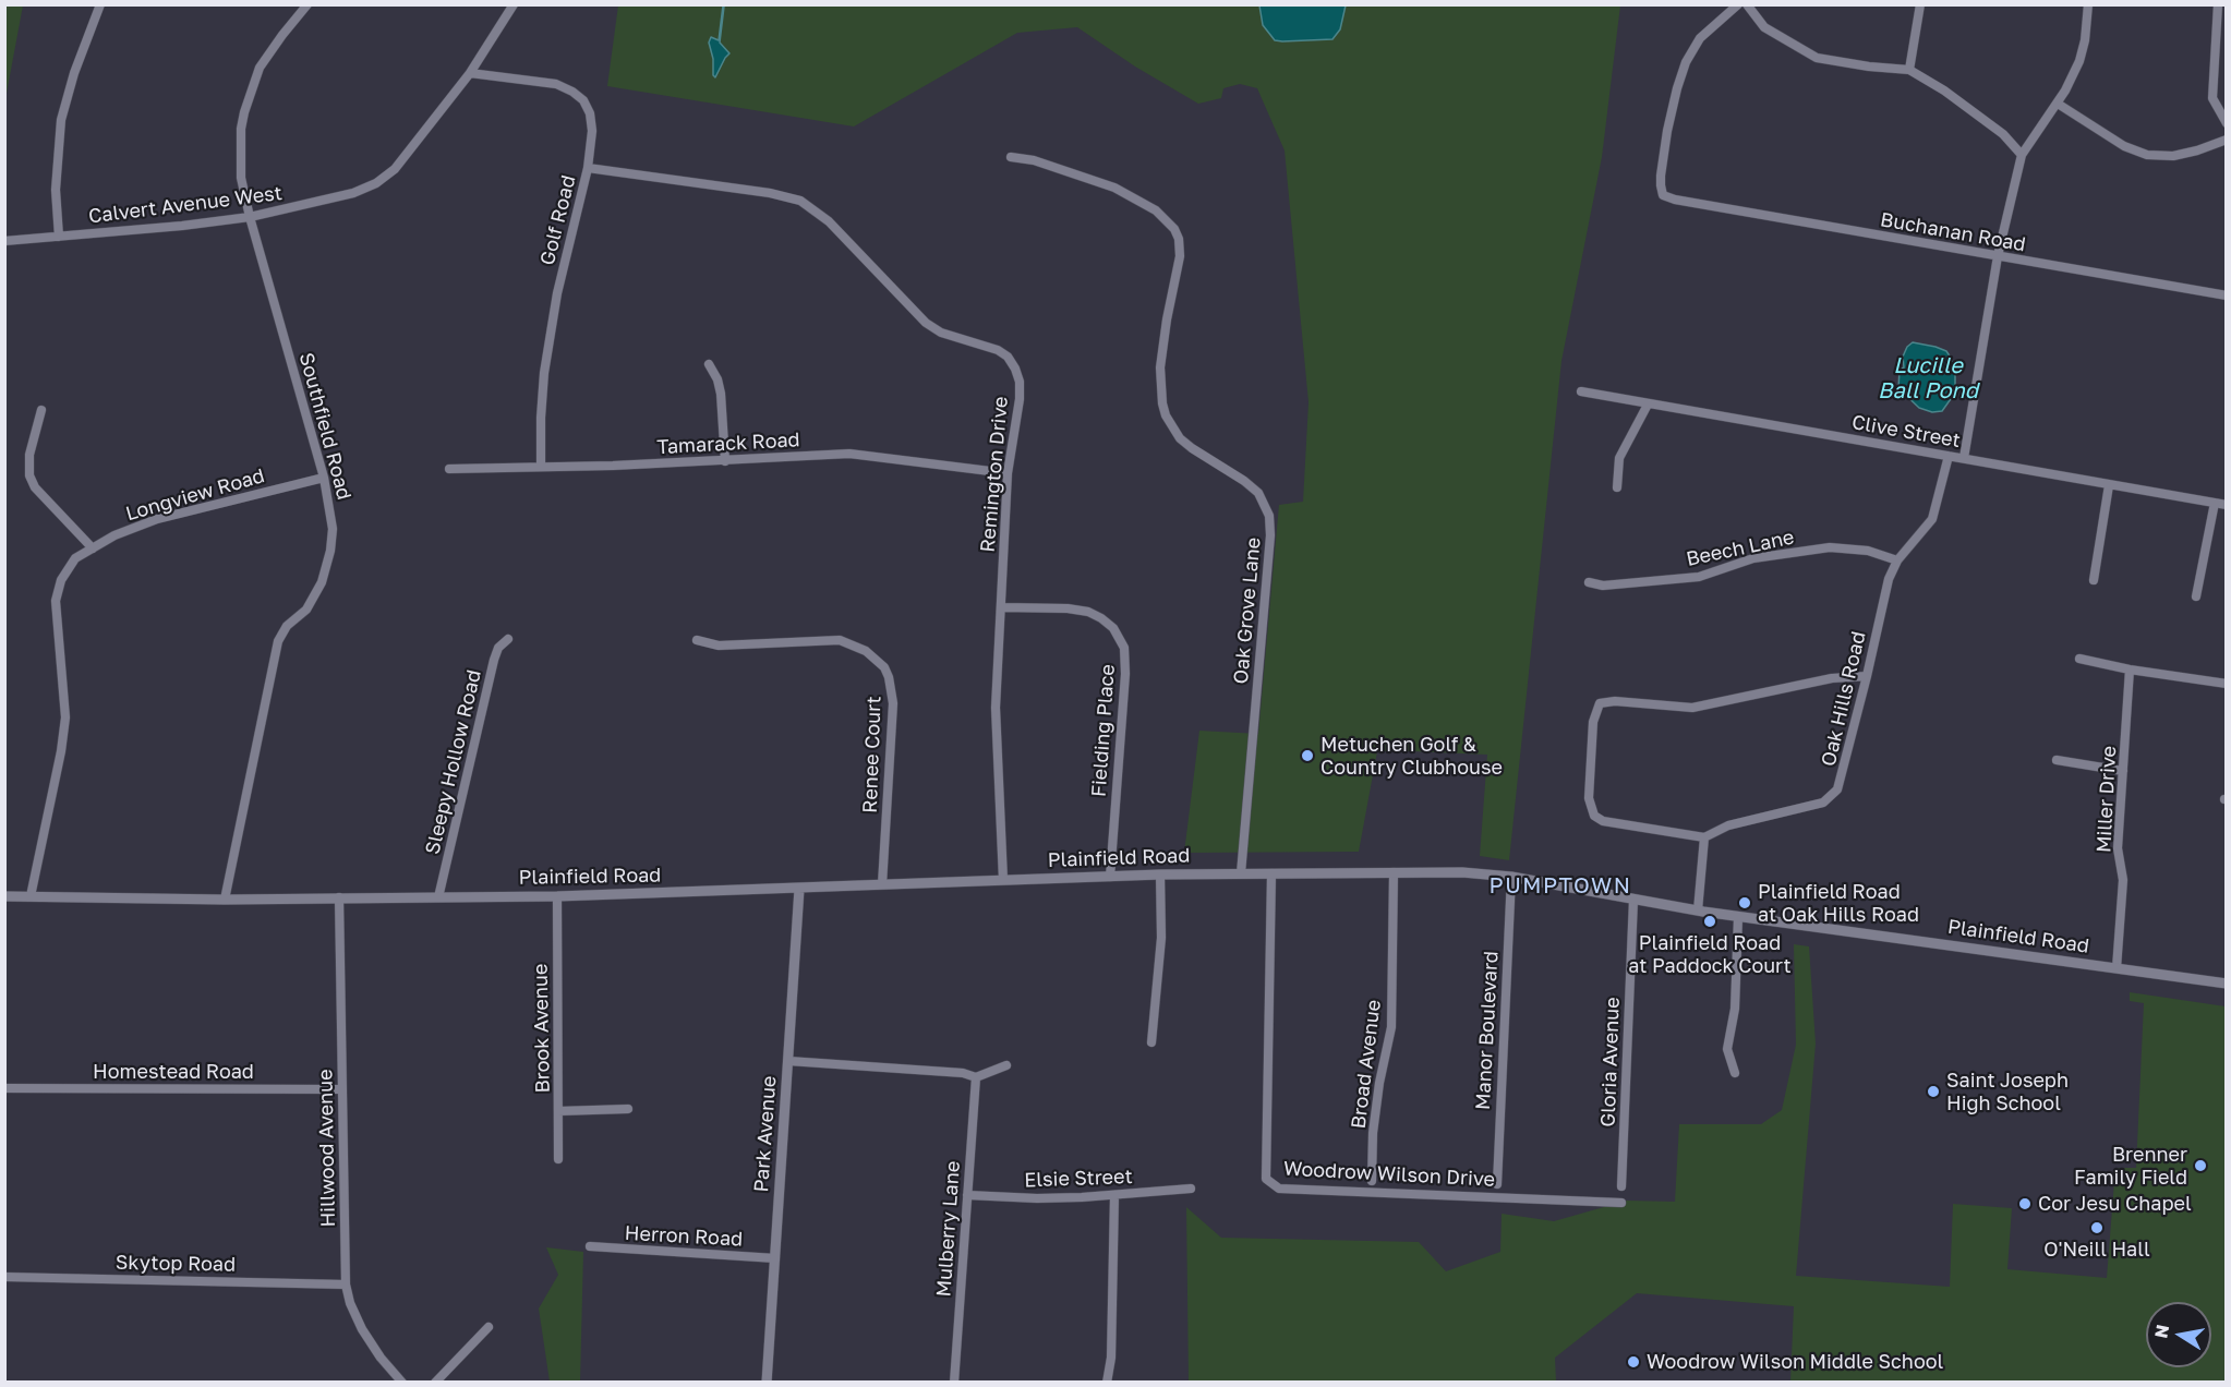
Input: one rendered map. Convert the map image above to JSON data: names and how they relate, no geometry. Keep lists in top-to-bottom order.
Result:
{
  "streets": {
    "street": [
      "Calvert Avenue West",
      "Golf Road",
      "Buchanan Road",
      "Southfield Road",
      "Clive Street",
      "Tamarack Road",
      "Remington Drive",
      "Longview Road",
      "Beech Lane",
      "Oak Grove Lane",
      "Oak Hills Road",
      "Fielding Place",
      "Renee Court",
      "Sleepy Hollow Road",
      "Miller Drive",
      "Plainfield Road",
      "Brook Avenue",
      "Manor Boulevard",
      "Gloria Avenue",
      "Broad Avenue",
      "Homestead Road",
      "Park Avenue",
      "Hillwood Avenue",
      "Woodrow Wilson Drive",
      "Elsie Street",
      "Mulberry Lane",
      "Herron Road",
      "Skytop Road"
    ]
  },
  "crossings": [
    ["Calvert Avenue West", "Golf Road"],
    ["Calvert Avenue West", "Southfield Road"],
    ["Golf Road", "Tamarack Road"],
    ["Golf Road", "Remington Drive"],
    ["Southfield Road", "Longview Road"],
    ["Southfield Road", "Plainfield Road"],
    ["Clive Street", "Oak Hills Road"],
    ["Tamarack Road", "Remington Drive"],
    ["Remington Drive", "Fielding Place"],
    ["Remington Drive", "Plainfield Road"],
    ["Longview Road", "Plainfield Road"],
    ["Beech Lane", "Oak Hills Road"],
    ["Oak Grove Lane", "Plainfield Road"],
    ["Fielding Place", "Plainfield Road"],
    ["Renee Court", "Plainfield Road"],
    ["Sleepy Hollow Road", "Plainfield Road"],
    ["Miller Drive", "Plainfield Road"],
    ["Plainfield Road", "Brook Avenue"],
    ["Plainfield Road", "Manor Boulevard"],
    ["Plainfield Road", "Gloria Avenue"],
    ["Plainfield Road", "Broad Avenue"],
    ["Plainfield Road", "Park Avenue"],
    ["Plainfield Road", "Hillwood Avenue"],
    ["Plainfield Road", "Woodrow Wilson Drive"],
    ["Homestead Road", "Hillwood Avenue"],
    ["Park Avenue", "Herron Road"],
    ["Hillwood Avenue", "Skytop Road"],
    ["Elsie Street", "Mulberry Lane"]
  ],
  "districts": ["PUMPTOWN"],
  "water": ["Lucille Ball Pond"],
  "places": [
    "Metuchen Golf & Country Clubhouse",
    "Plainfield Road at Oak Hills Road",
    "Plainfield Road at Paddock Court",
    "Saint Joseph High School",
    "Brenner Family Field",
    "Cor Jesu Chapel",
    "O'Neill Hall",
    "Woodrow Wilson Middle School"
  ],
  "north": "left"
}
